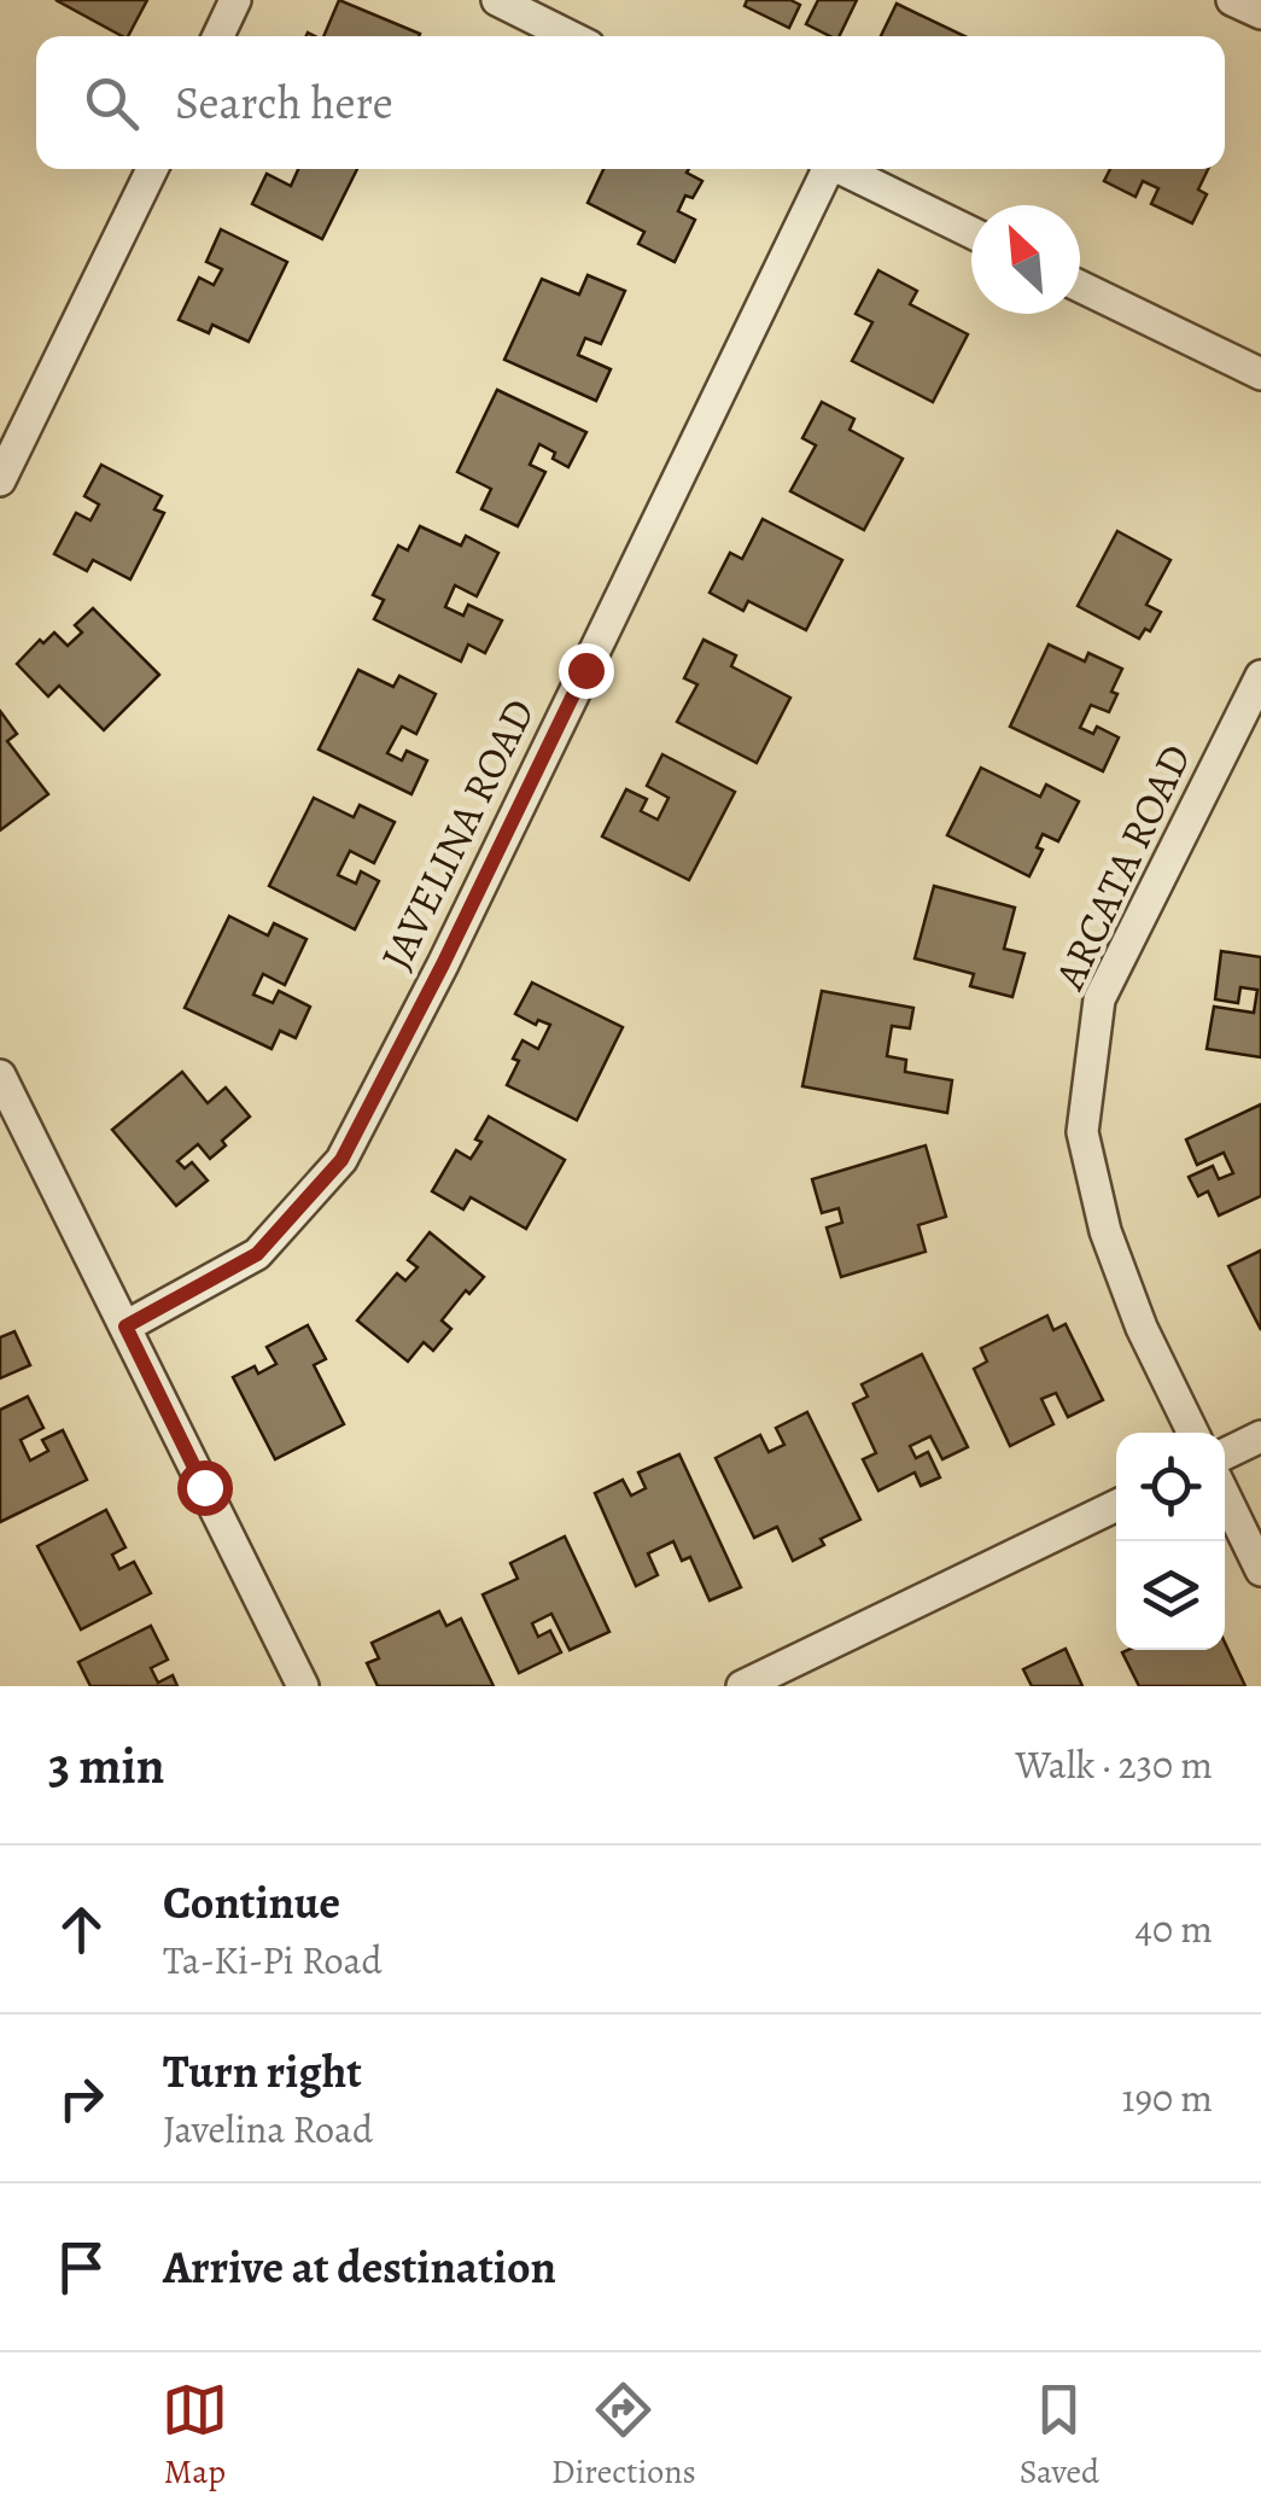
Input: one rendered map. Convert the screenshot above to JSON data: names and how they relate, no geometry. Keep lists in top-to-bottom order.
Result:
{
  "streets": {
    "street": ["JAVELINA ROAD", "ARCATA ROAD"]
  },
  "north": "top left",
  "page": {
    "search": "Search here",
    "heading": ["3 min", "Walk · 230 m"],
    "list": [
      ["Continue", "Ta-Ki-Pi Road", "40 m"],
      ["Turn right", "Javelina Road", "190 m"],
      "Arrive at destination"
    ],
    "nav": ["Map", "Directions", "Saved"]
  }
}
